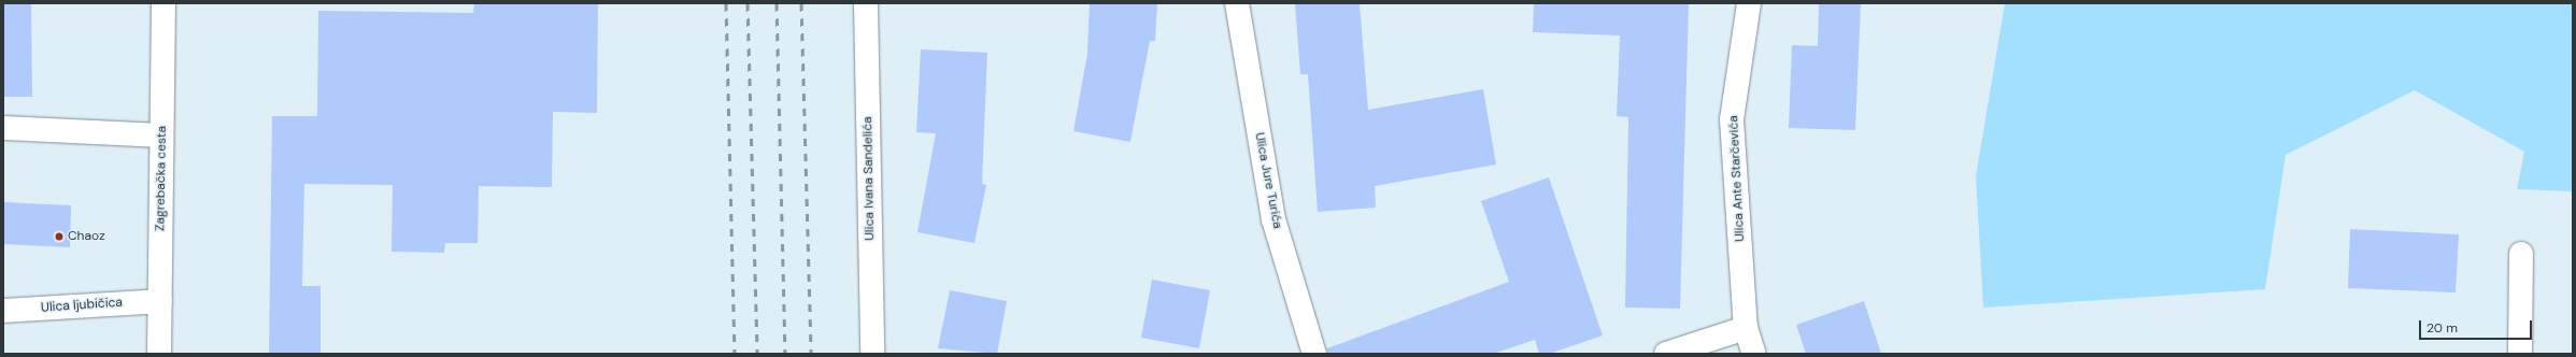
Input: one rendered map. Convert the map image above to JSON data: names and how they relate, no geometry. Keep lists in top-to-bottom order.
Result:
{
  "streets": {
    "street": [
      "Zagrebačka cesta",
      "Ulica Ivana Sandelića",
      "Ulica Ante Starčevića",
      "Ulica Jure Turića",
      "Ulica ljubičica"
    ]
  },
  "crossings": [
    ["Zagrebačka cesta", "Ulica ljubičica"]
  ],
  "places": ["Chaoz"],
  "scale_bar": "20 m"
}
